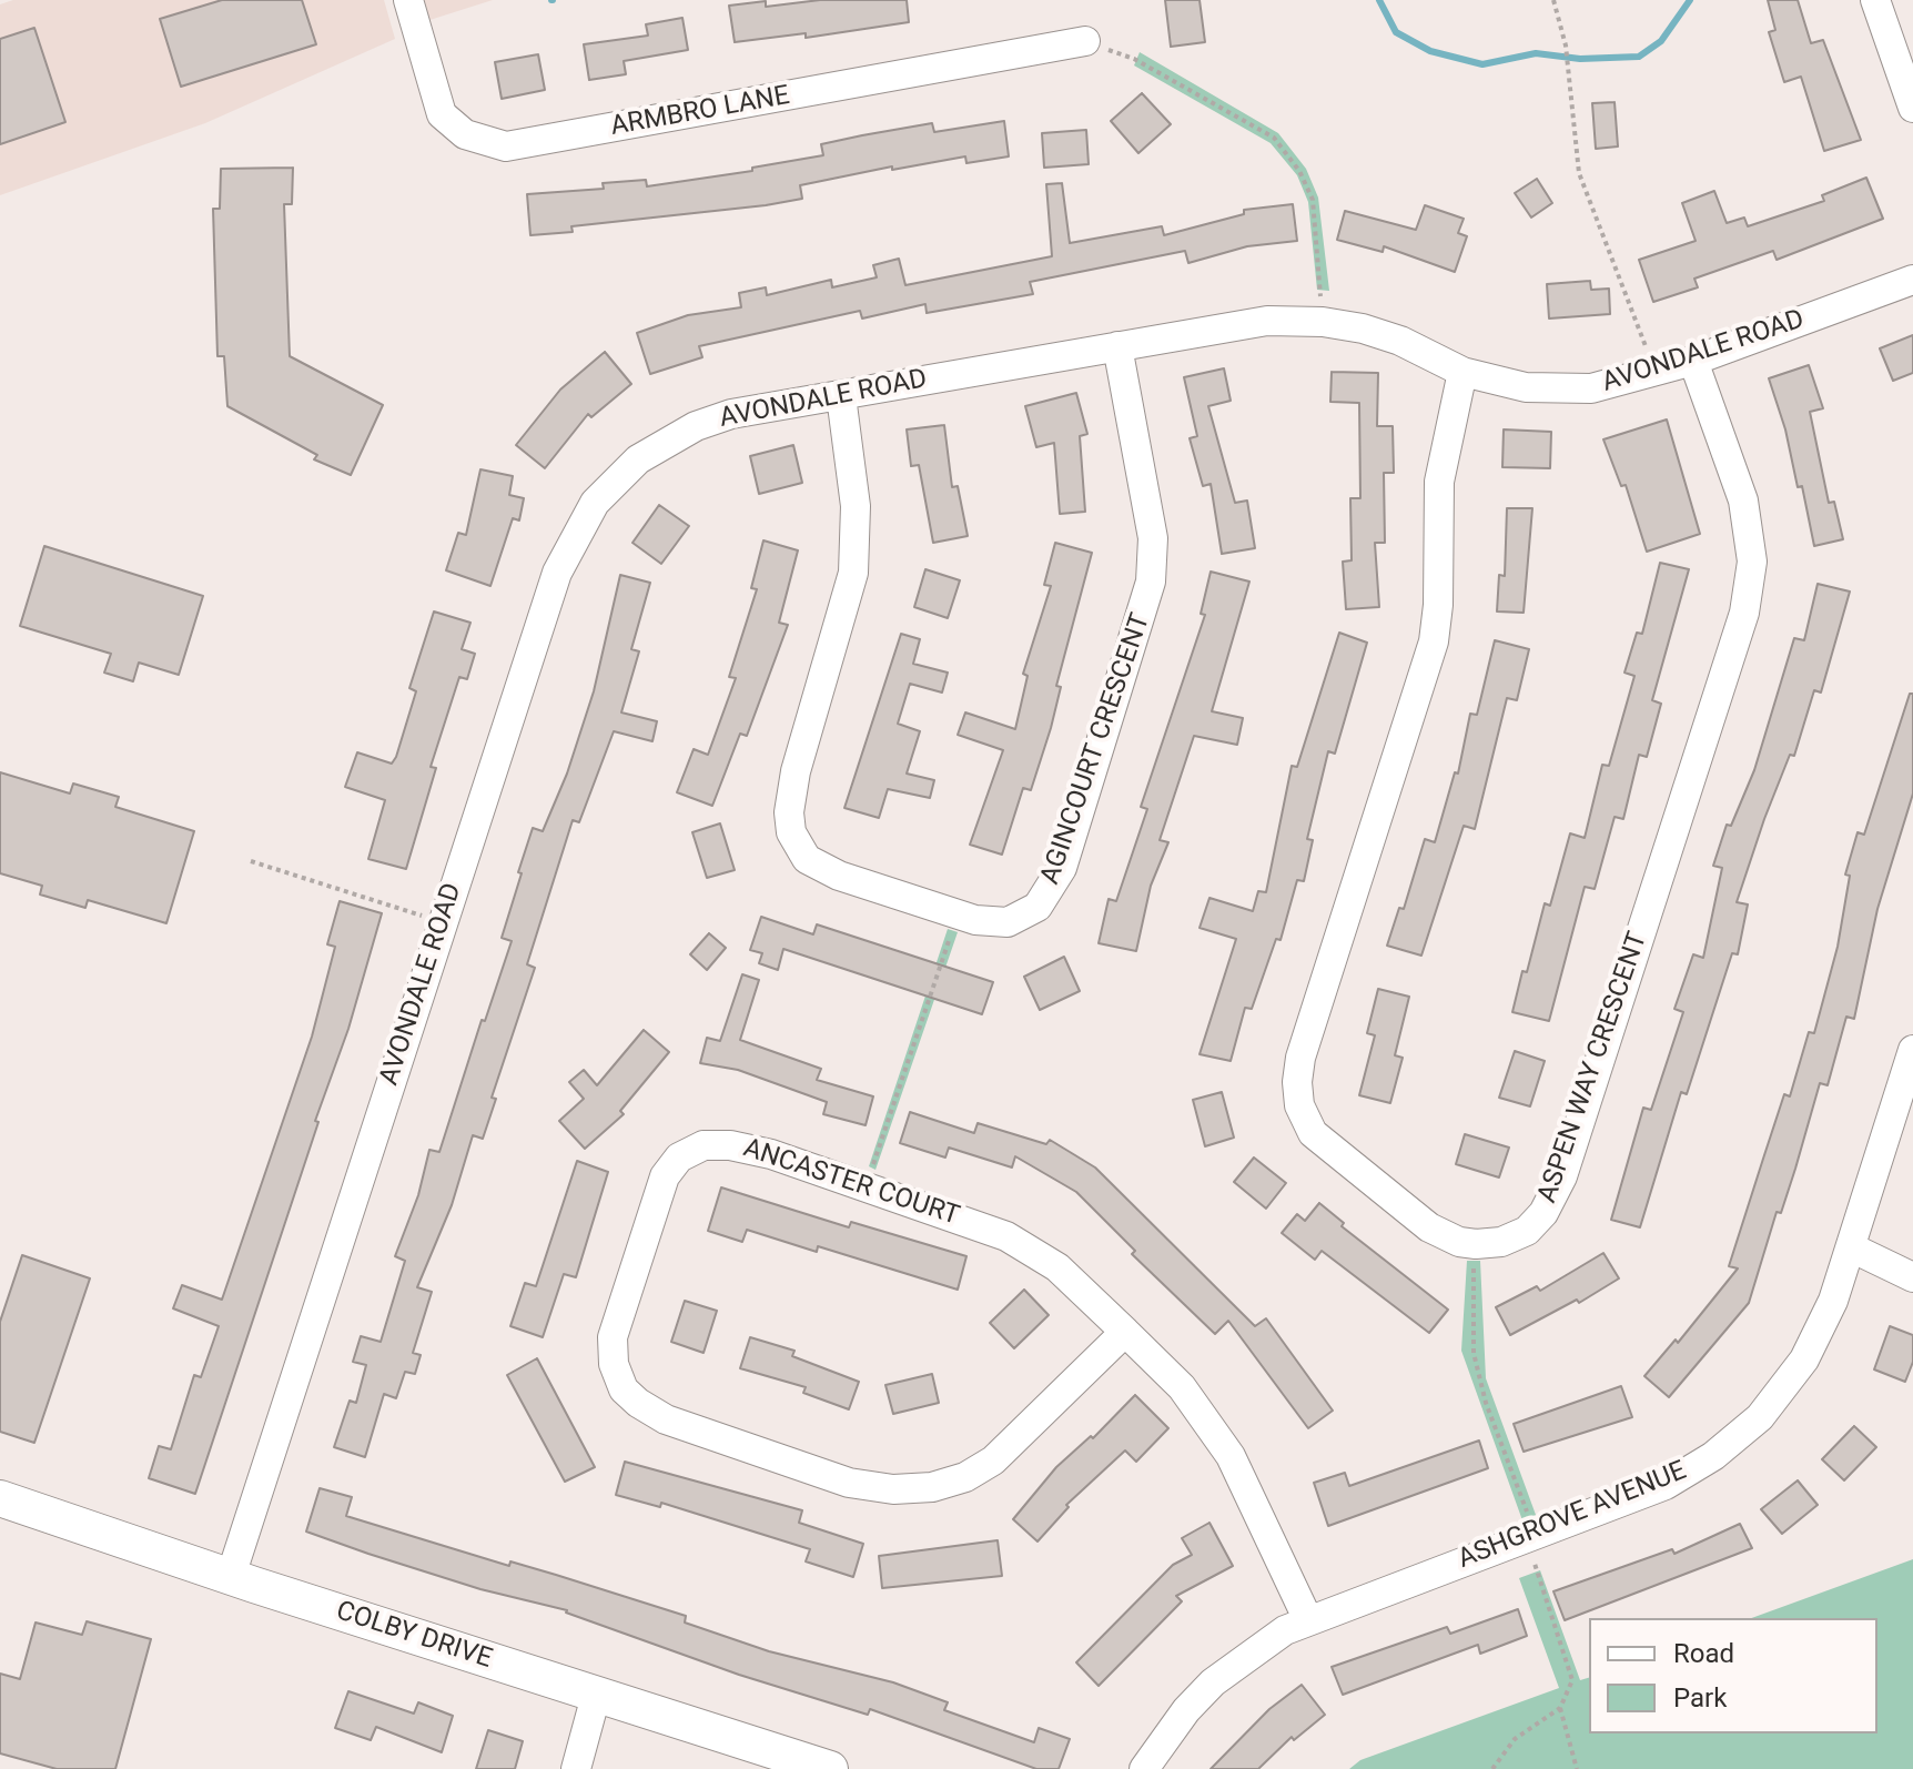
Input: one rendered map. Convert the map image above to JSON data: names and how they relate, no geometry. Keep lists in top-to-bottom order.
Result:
{
  "streets": {
    "street": [
      "ARMBRO LANE",
      "AVONDALE ROAD",
      "AGINCOURT CRESCENT",
      "ASPEN WAY CRESCENT",
      "ANCASTER COURT",
      "ASHGROVE AVENUE",
      "COLBY DRIVE"
    ]
  },
  "crossings": [
    ["AVONDALE ROAD", "AGINCOURT CRESCENT"],
    ["AVONDALE ROAD", "ASPEN WAY CRESCENT"],
    ["AVONDALE ROAD", "COLBY DRIVE"],
    ["ANCASTER COURT", "ASHGROVE AVENUE"]
  ],
  "legend": ["Road", "Park"]
}
